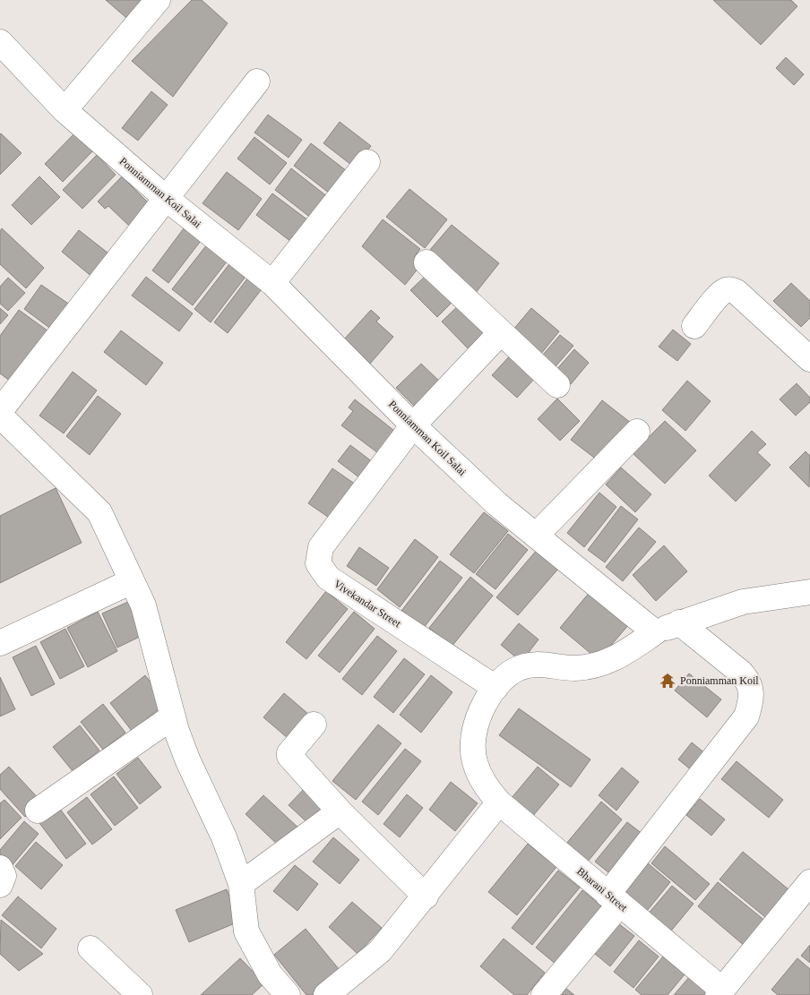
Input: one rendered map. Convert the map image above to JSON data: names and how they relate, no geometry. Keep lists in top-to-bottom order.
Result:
{
  "streets": {
    "street": ["Ponniamman Koil Salai", "Vivekandar Street", "Bharani Street"]
  },
  "crossings": [
    ["Ponniamman Koil Salai", "Vivekandar Street"]
  ],
  "places": {
    "temple": ["Ponniamman Koil"]
  }
}
